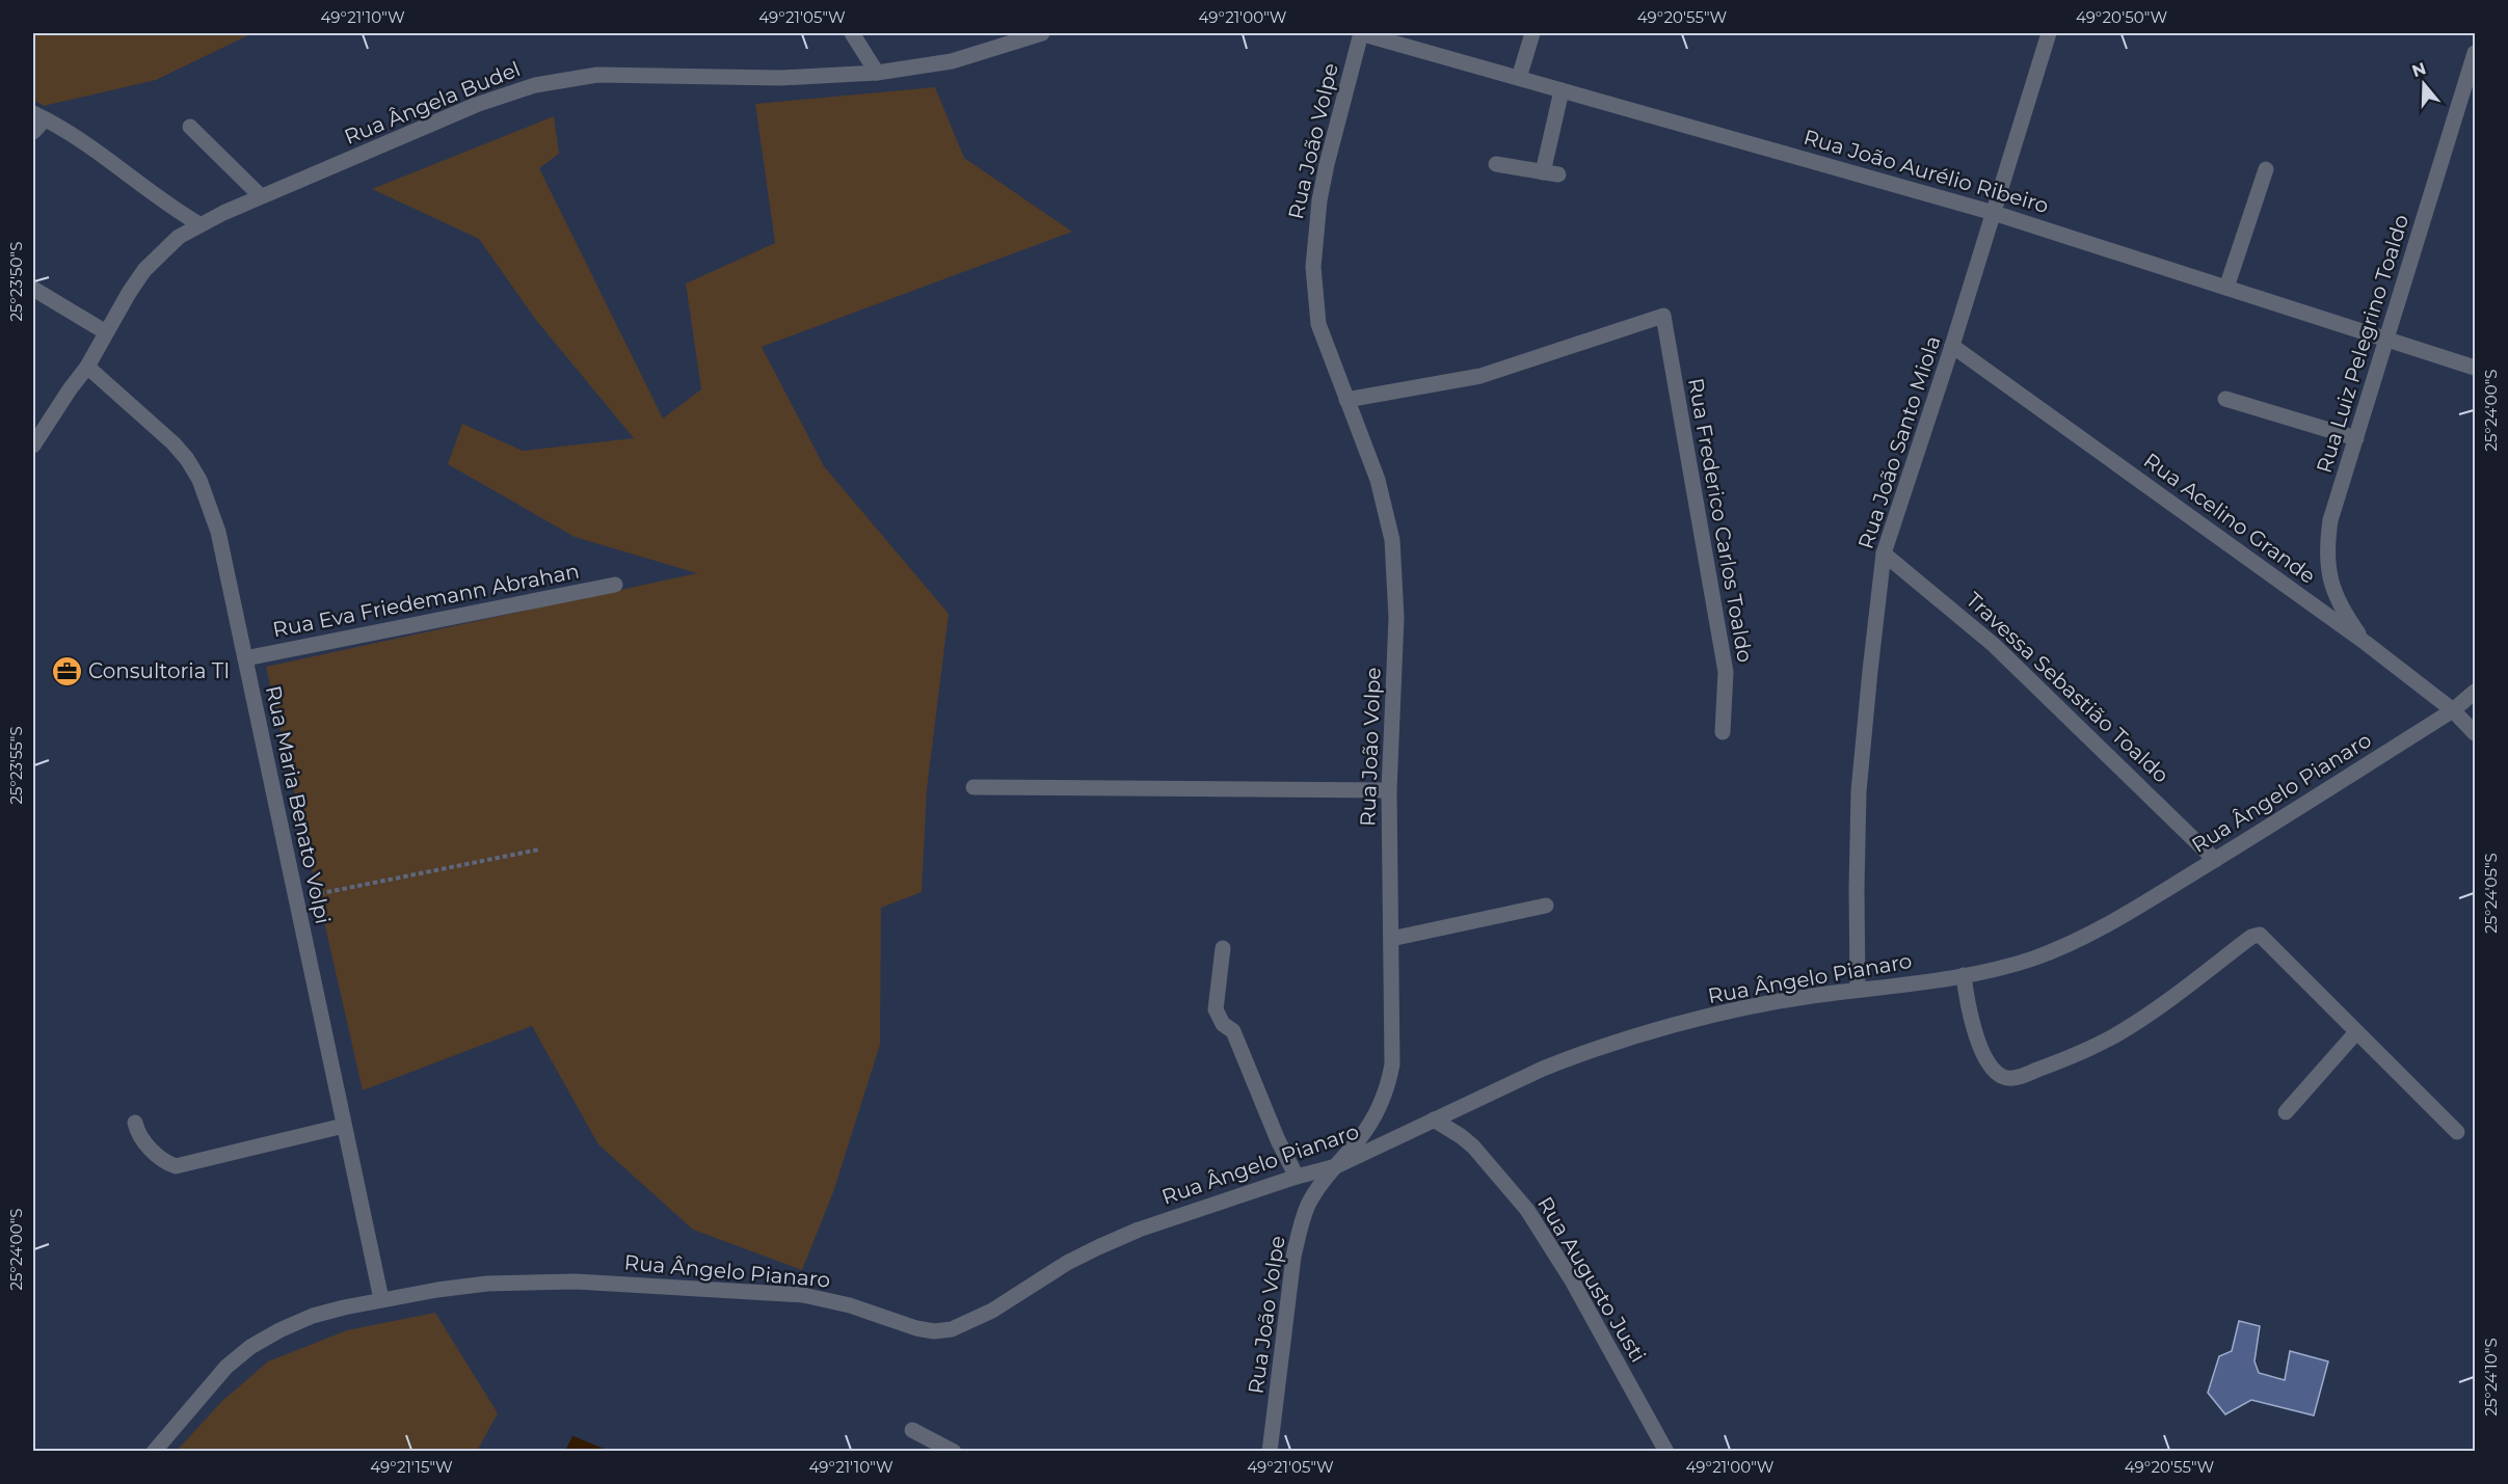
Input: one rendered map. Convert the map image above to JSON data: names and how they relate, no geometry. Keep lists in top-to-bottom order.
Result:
{
  "streets": {
    "street": [
      "Rua Ângela Budel",
      "Rua João Volpe",
      "Rua João Aurélio Ribeiro",
      "Rua Luiz Pelegrino Toaldo",
      "Rua João Santo Miola",
      "Rua Acelino Grande",
      "Rua Frederico Carlos Toaldo",
      "Rua Eva Friedemann Abrahan",
      "Travessa Sebastião Toaldo",
      "Rua Ângelo Pianaro",
      "Rua Maria Benato Volpi",
      "Rua Augusto Justi"
    ]
  },
  "crossings": [
    ["Rua Ângela Budel", "Rua Maria Benato Volpi"],
    ["Rua João Volpe", "Rua João Aurélio Ribeiro"],
    ["Rua João Volpe", "Rua Frederico Carlos Toaldo"],
    ["Rua João Volpe", "Rua Ângelo Pianaro"],
    ["Rua João Aurélio Ribeiro", "Rua Luiz Pelegrino Toaldo"],
    ["Rua João Aurélio Ribeiro", "Rua João Santo Miola"],
    ["Rua Luiz Pelegrino Toaldo", "Rua Acelino Grande"],
    ["Rua João Santo Miola", "Rua Acelino Grande"],
    ["Rua João Santo Miola", "Travessa Sebastião Toaldo"],
    ["Rua João Santo Miola", "Rua Ângelo Pianaro"],
    ["Rua Acelino Grande", "Rua Ângelo Pianaro"],
    ["Rua Eva Friedemann Abrahan", "Rua Maria Benato Volpi"],
    ["Travessa Sebastião Toaldo", "Rua Ângelo Pianaro"],
    ["Rua Ângelo Pianaro", "Rua Maria Benato Volpi"],
    ["Rua Ângelo Pianaro", "Rua Augusto Justi"]
  ],
  "places": {
    "office": ["Consultoria TI"]
  },
  "north": "top",
  "coordinates": [
    "49°21'10\"W",
    "49°21'05\"W",
    "49°21'00\"W",
    "49°20'55\"W",
    "49°20'50\"W",
    "25°23'50\"S",
    "25°24'00\"S",
    "25°23'55\"S",
    "25°24'05\"S",
    "25°24'10\"S",
    "49°21'15\"W"
  ]
}
